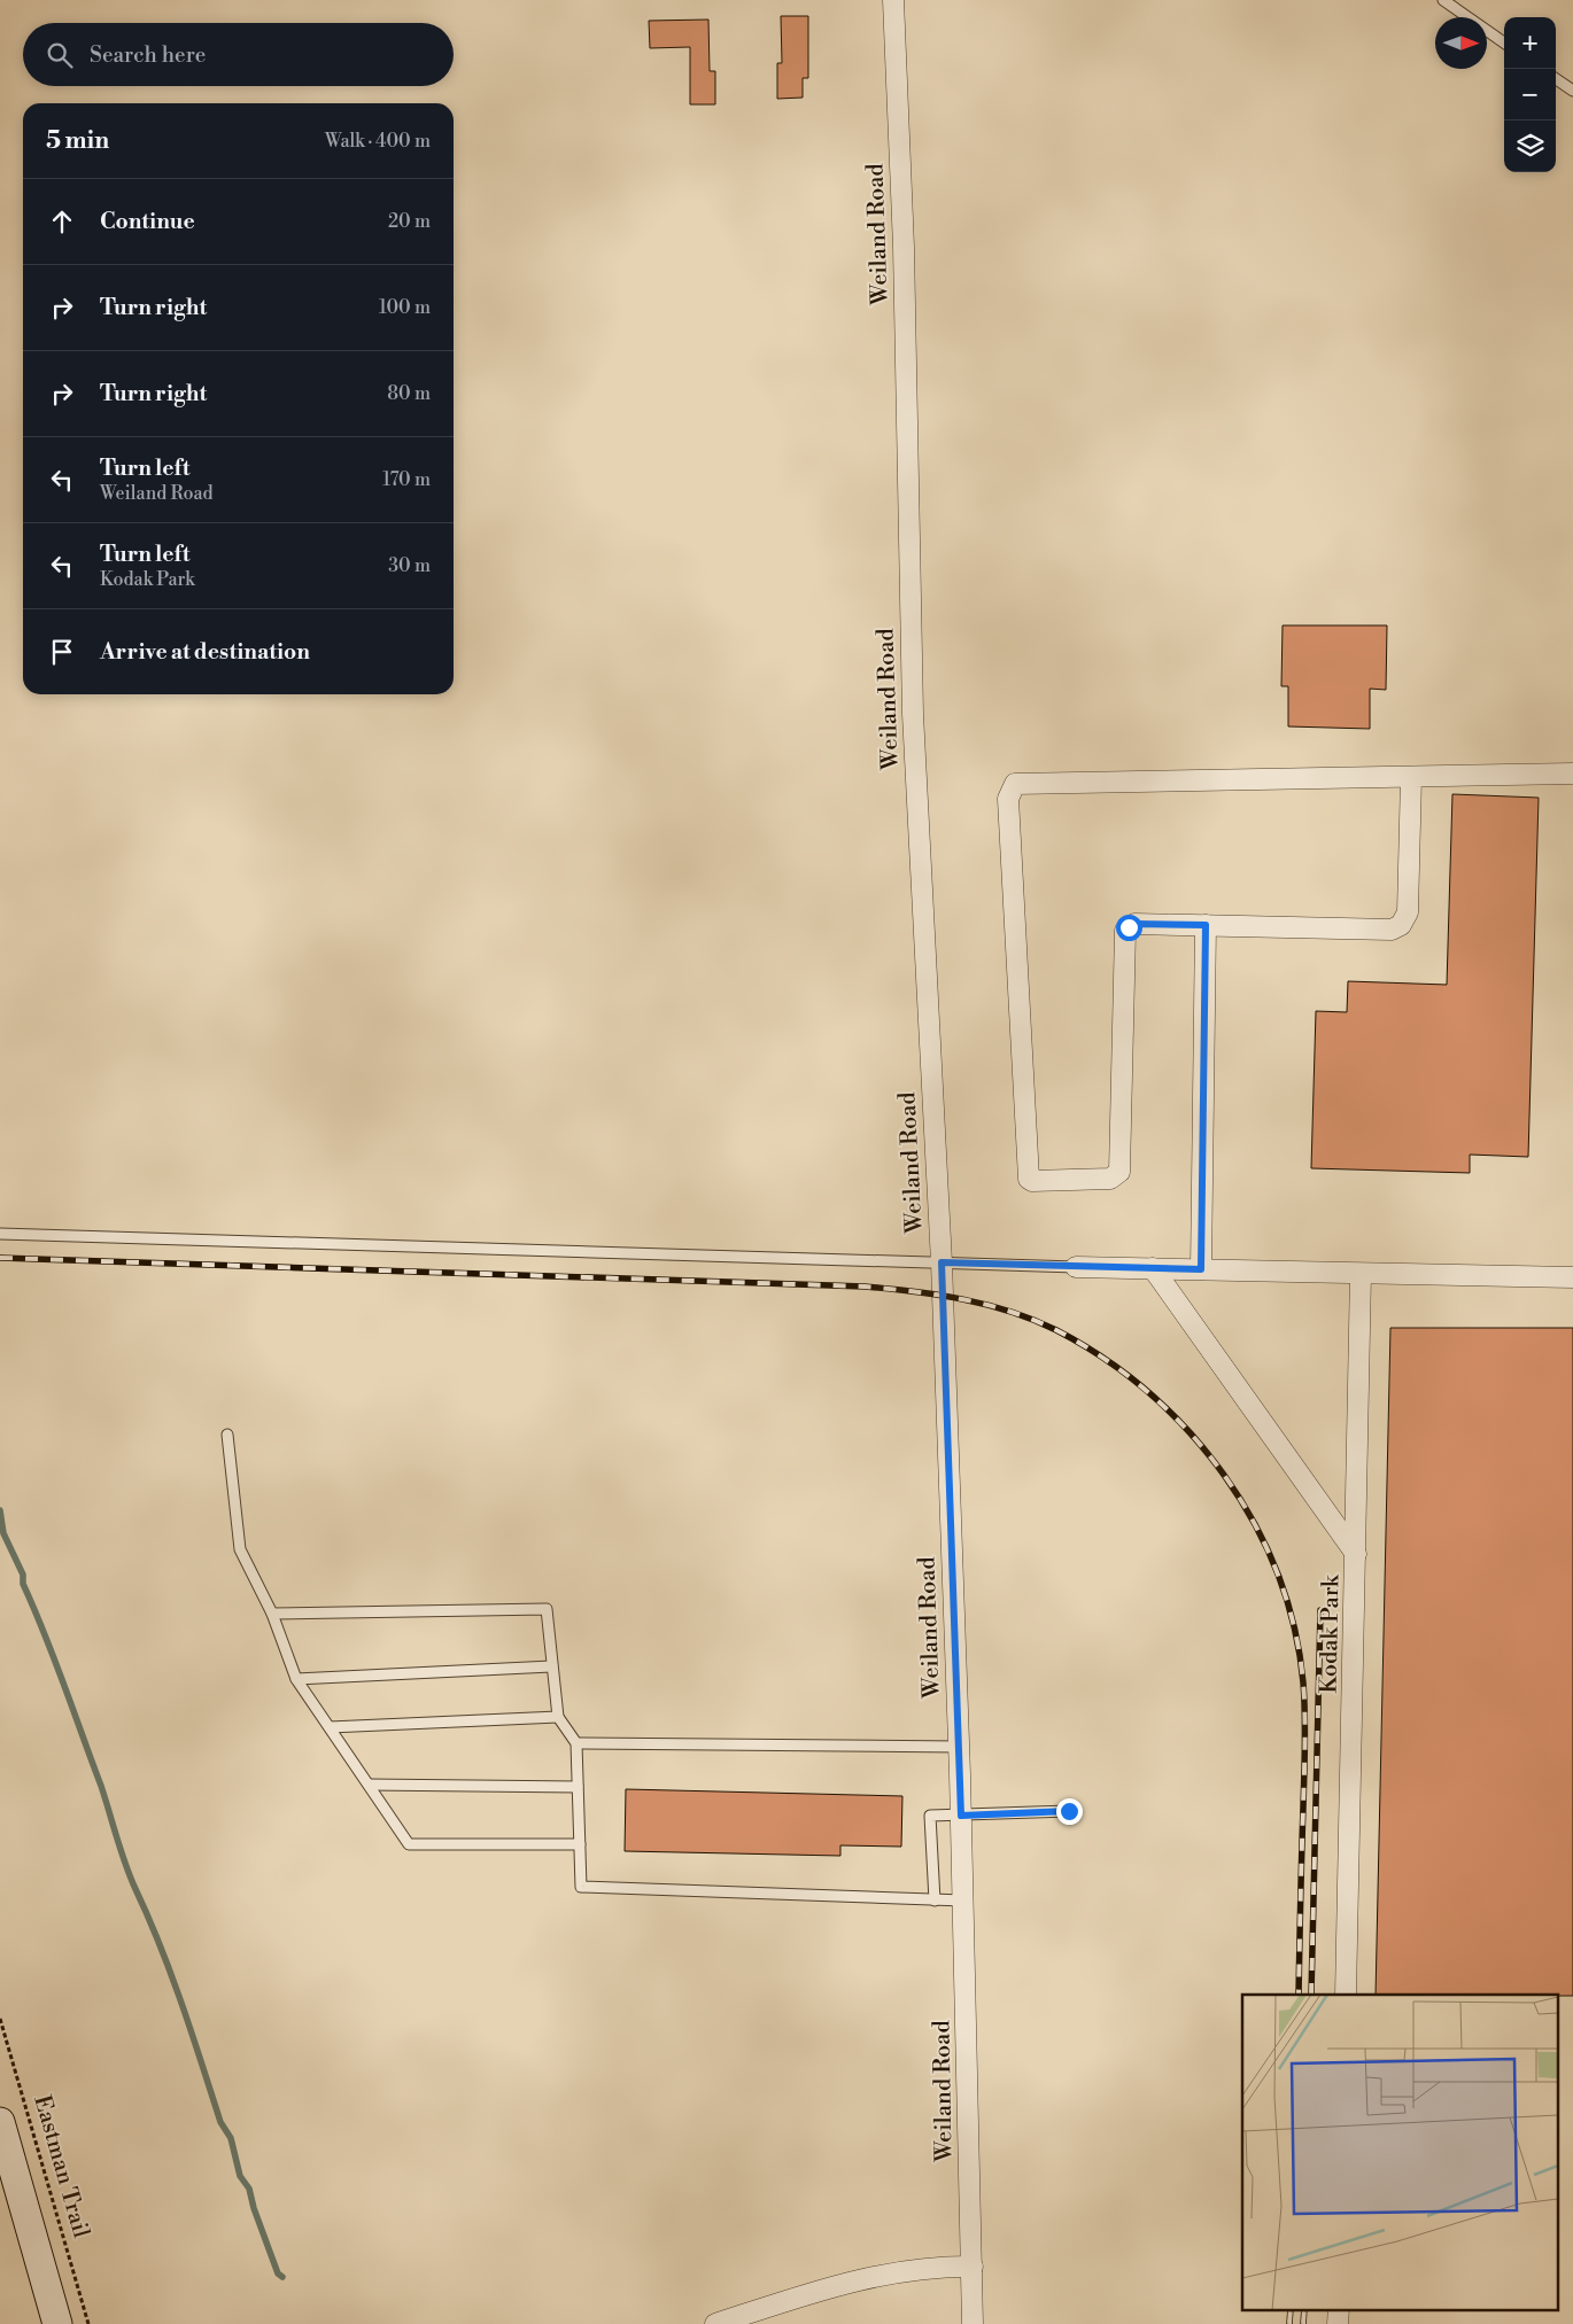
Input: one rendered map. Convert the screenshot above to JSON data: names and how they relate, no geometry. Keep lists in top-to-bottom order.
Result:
{
  "streets": {
    "street": ["Weiland Road", "Kodak Park"],
    "path": ["Eastman Trail"]
  },
  "north": "right",
  "page": {
    "map_buttons": ["+", "−"],
    "search": "Search here",
    "heading": ["5 min", "Walk · 400 m"],
    "list": [
      ["Continue", "20 m"],
      ["Turn right", "100 m"],
      ["Turn right", "80 m"],
      ["Turn left", "Weiland Road", "170 m"],
      ["Turn left", "Kodak Park", "30 m"],
      "Arrive at destination"
    ]
  }
}
